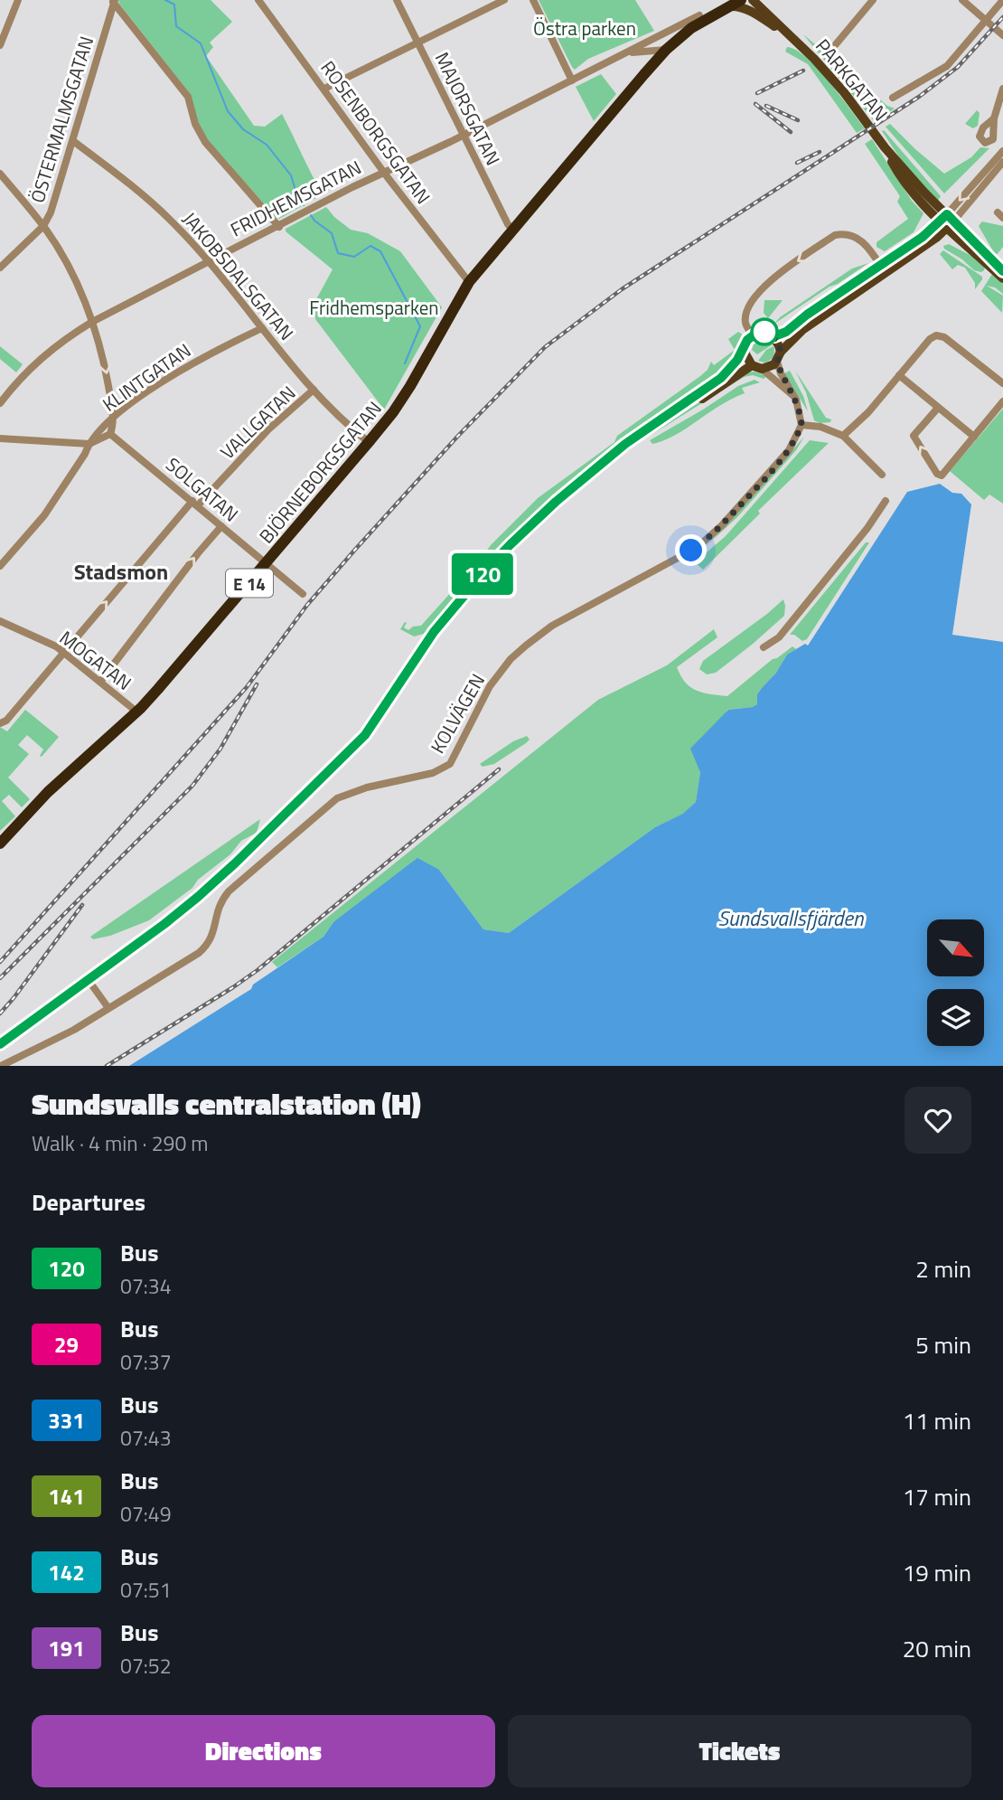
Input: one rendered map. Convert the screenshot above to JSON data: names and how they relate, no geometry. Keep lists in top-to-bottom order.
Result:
{
  "streets": {
    "highway": ["FRIDHEMSGATAN", "BJÖRNEBORGSGATAN", "E 14"],
    "main road": ["PARKGATAN"],
    "street": [
      "MAJORSGATAN",
      "ÖSTERMALMSGATAN",
      "ROSENBORGSGATAN",
      "JAKOBSDALSGATAN",
      "KLINTGATAN",
      "VALLGATAN",
      "SOLGATAN",
      "MOGATAN",
      "KOLVÄGEN"
    ]
  },
  "crossings": [
    ["PARKGATAN", "FRIDHEMSGATAN"],
    ["MAJORSGATAN", "FRIDHEMSGATAN"],
    ["MAJORSGATAN", "BJÖRNEBORGSGATAN"],
    ["ÖSTERMALMSGATAN", "JAKOBSDALSGATAN"],
    ["ROSENBORGSGATAN", "FRIDHEMSGATAN"],
    ["ROSENBORGSGATAN", "BJÖRNEBORGSGATAN"],
    ["FRIDHEMSGATAN", "JAKOBSDALSGATAN"],
    ["FRIDHEMSGATAN", "BJÖRNEBORGSGATAN"],
    ["JAKOBSDALSGATAN", "KLINTGATAN"],
    ["JAKOBSDALSGATAN", "VALLGATAN"],
    ["JAKOBSDALSGATAN", "BJÖRNEBORGSGATAN"],
    ["VALLGATAN", "SOLGATAN"],
    ["VALLGATAN", "MOGATAN"],
    ["BJÖRNEBORGSGATAN", "SOLGATAN"],
    ["BJÖRNEBORGSGATAN", "MOGATAN"]
  ],
  "districts": ["Stadsmon"],
  "water": ["Sundsvallsfjärden"],
  "parks": ["Östra parken", "Fridhemsparken"],
  "lines": ["bus line 120"],
  "north": "bottom right",
  "page": {
    "on_map": "120",
    "heading": [
      ["Sundsvalls centralstation (H)", "Walk · 4 min · 290 m"],
      "Departures"
    ],
    "list": [
      {
        "mark": "120",
        "name": "Bus",
        "note": "07:34",
        "value": "2 min"
      },
      {
        "mark": "29",
        "name": "Bus",
        "note": "07:37",
        "value": "5 min"
      },
      {
        "mark": "331",
        "name": "Bus",
        "note": "07:43",
        "value": "11 min"
      },
      {
        "mark": "141",
        "name": "Bus",
        "note": "07:49",
        "value": "17 min"
      },
      {
        "mark": "142",
        "name": "Bus",
        "note": "07:51",
        "value": "19 min"
      },
      {
        "mark": "191",
        "name": "Bus",
        "note": "07:52",
        "value": "20 min"
      }
    ],
    "buttons": ["Directions", "Tickets"]
  }
}
